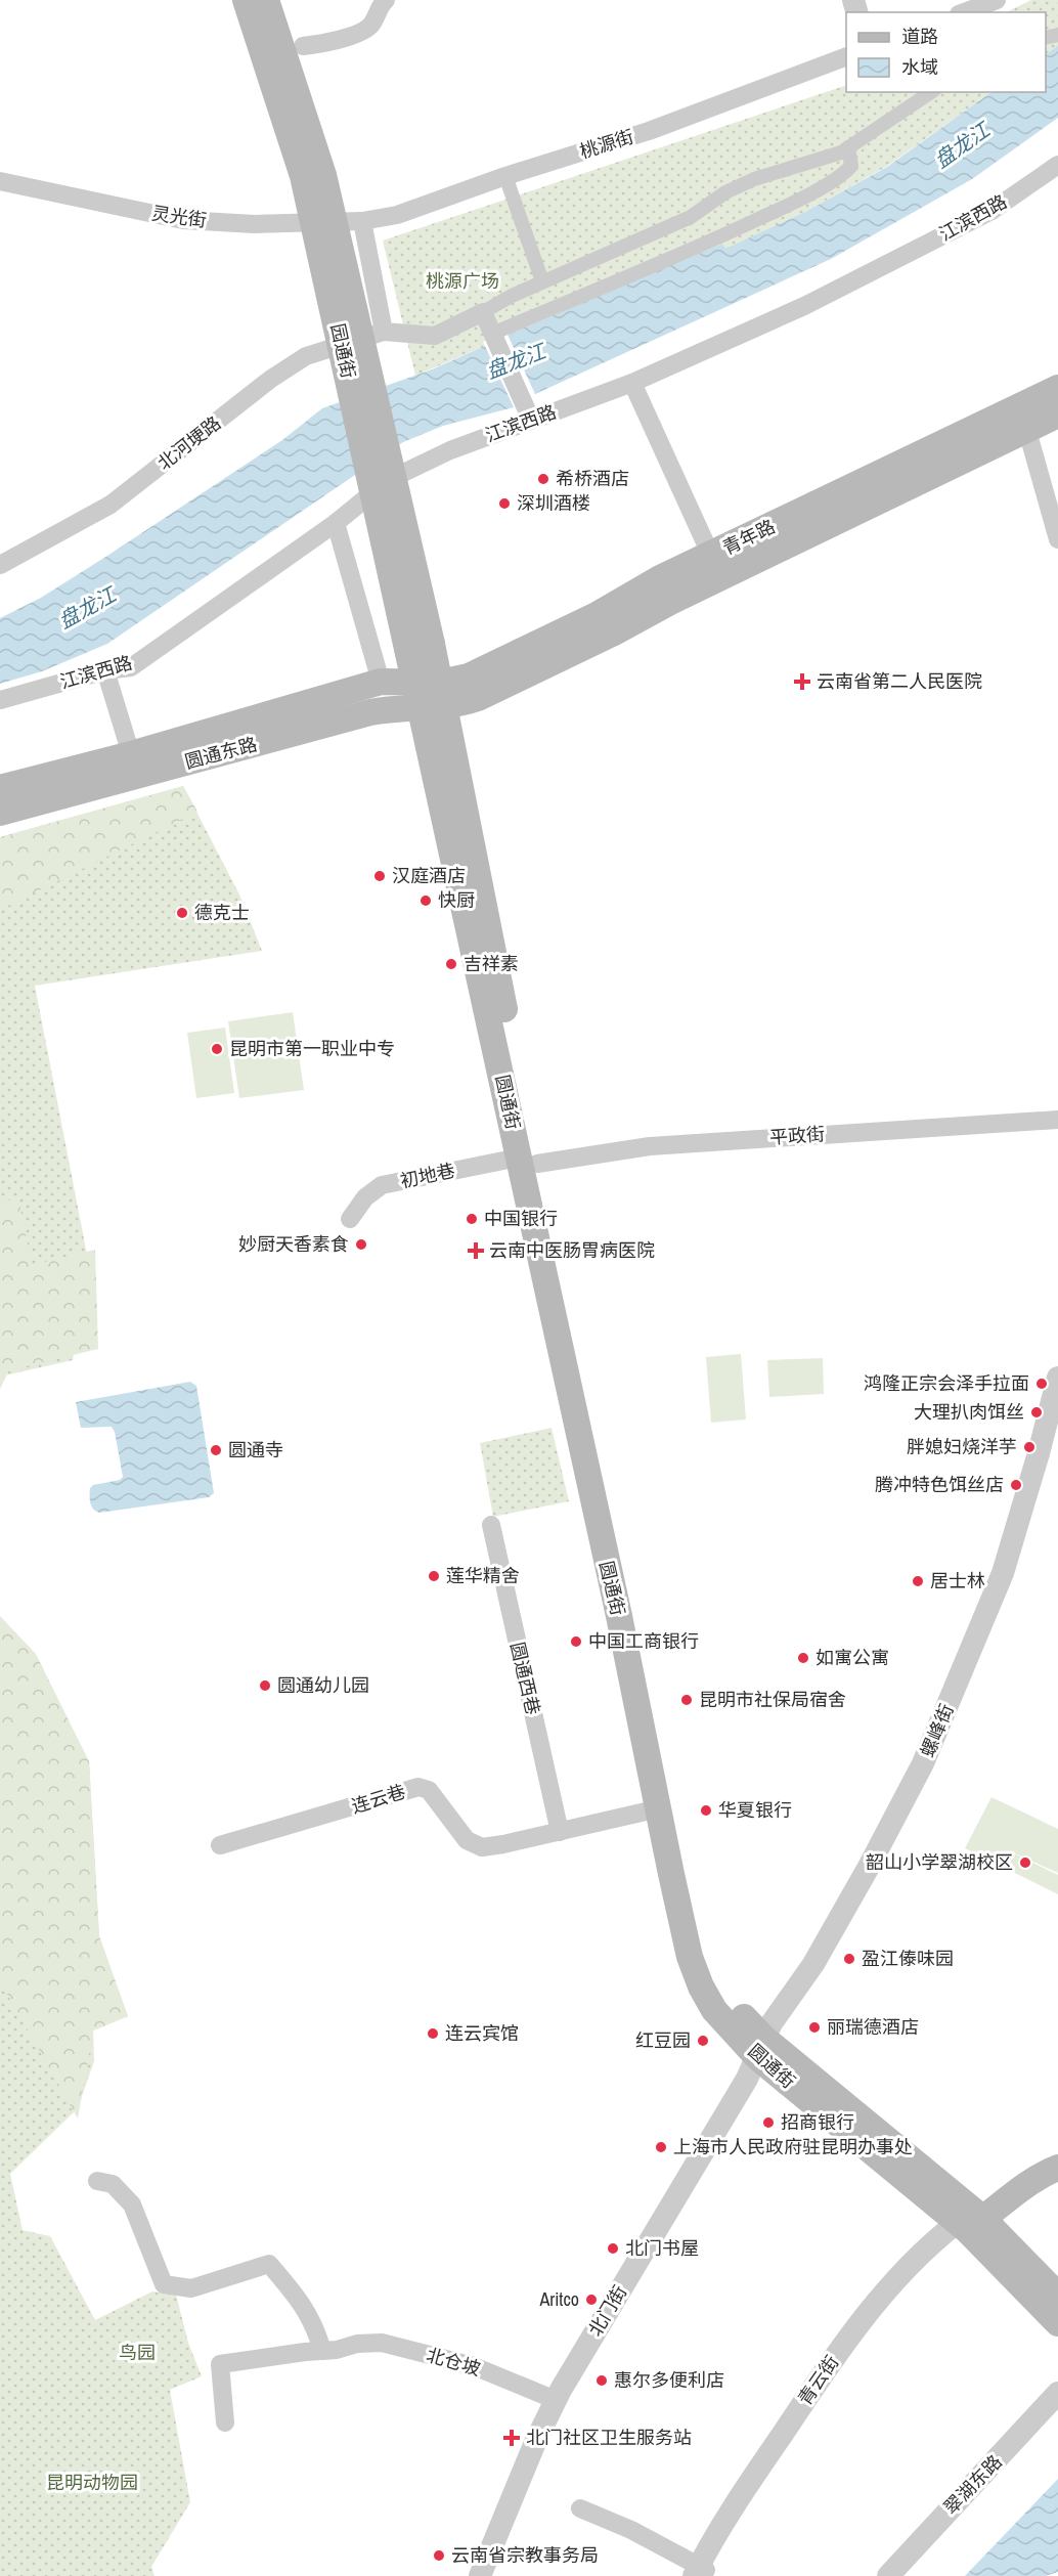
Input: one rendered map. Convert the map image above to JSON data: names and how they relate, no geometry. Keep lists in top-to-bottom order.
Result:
{
  "streets": {
    "main road": [
      "园通街",
      "青年路",
      "圆通东路",
      "圆通街"
    ],
    "street": [
      "桃源街",
      "灵光街",
      "江滨西路",
      "北河埂路",
      "平政街",
      "初地巷",
      "圆通西巷",
      "螺峰街",
      "连云巷",
      "北门街",
      "北仓坡",
      "青云街",
      "翠湖东路"
    ]
  },
  "crossings": [
    ["桃源街", "灵光街"],
    ["园通街", "青年路"],
    ["园通街", "圆通东路"],
    ["园通街", "圆通街"],
    ["青年路", "圆通东路"],
    ["青年路", "圆通街"],
    ["圆通东路", "圆通街"],
    ["圆通街", "平政街"],
    ["圆通街", "初地巷"],
    ["圆通街", "螺峰街"],
    ["圆通街", "连云巷"],
    ["圆通街", "北门街"],
    ["圆通街", "青云街"],
    ["平政街", "初地巷"],
    ["圆通西巷", "连云巷"],
    ["螺峰街", "北门街"],
    ["北门街", "北仓坡"]
  ],
  "water": ["盘龙江"],
  "parks": ["桃源广场", "鸟园", "昆明动物园"],
  "places": {
    "other": [
      "希桥酒店",
      "深圳酒楼",
      "汉庭酒店",
      "快厨",
      "德克士",
      "吉祥素",
      "昆明市第一职业中专",
      "中国银行",
      "妙厨天香素食",
      "鸿隆正宗会泽手拉面",
      "大理扒肉饵丝",
      "胖媳妇烧洋芋",
      "圆通寺",
      "腾冲特色饵丝店",
      "莲华精舍",
      "居士林",
      "中国工商银行",
      "如寓公寓",
      "圆通幼儿园",
      "昆明市社保局宿舍",
      "华夏银行",
      "韶山小学翠湖校区",
      "盈江傣味园",
      "丽瑞德酒店",
      "连云宾馆",
      "红豆园",
      "招商银行",
      "上海市人民政府驻昆明办事处",
      "北门书屋",
      "Aritco",
      "惠尔多便利店",
      "云南省宗教事务局"
    ],
    "health": ["云南省第二人民医院", "云南中医肠胃病医院", "北门社区卫生服务站"]
  },
  "legend": ["道路", "水域"]
}
